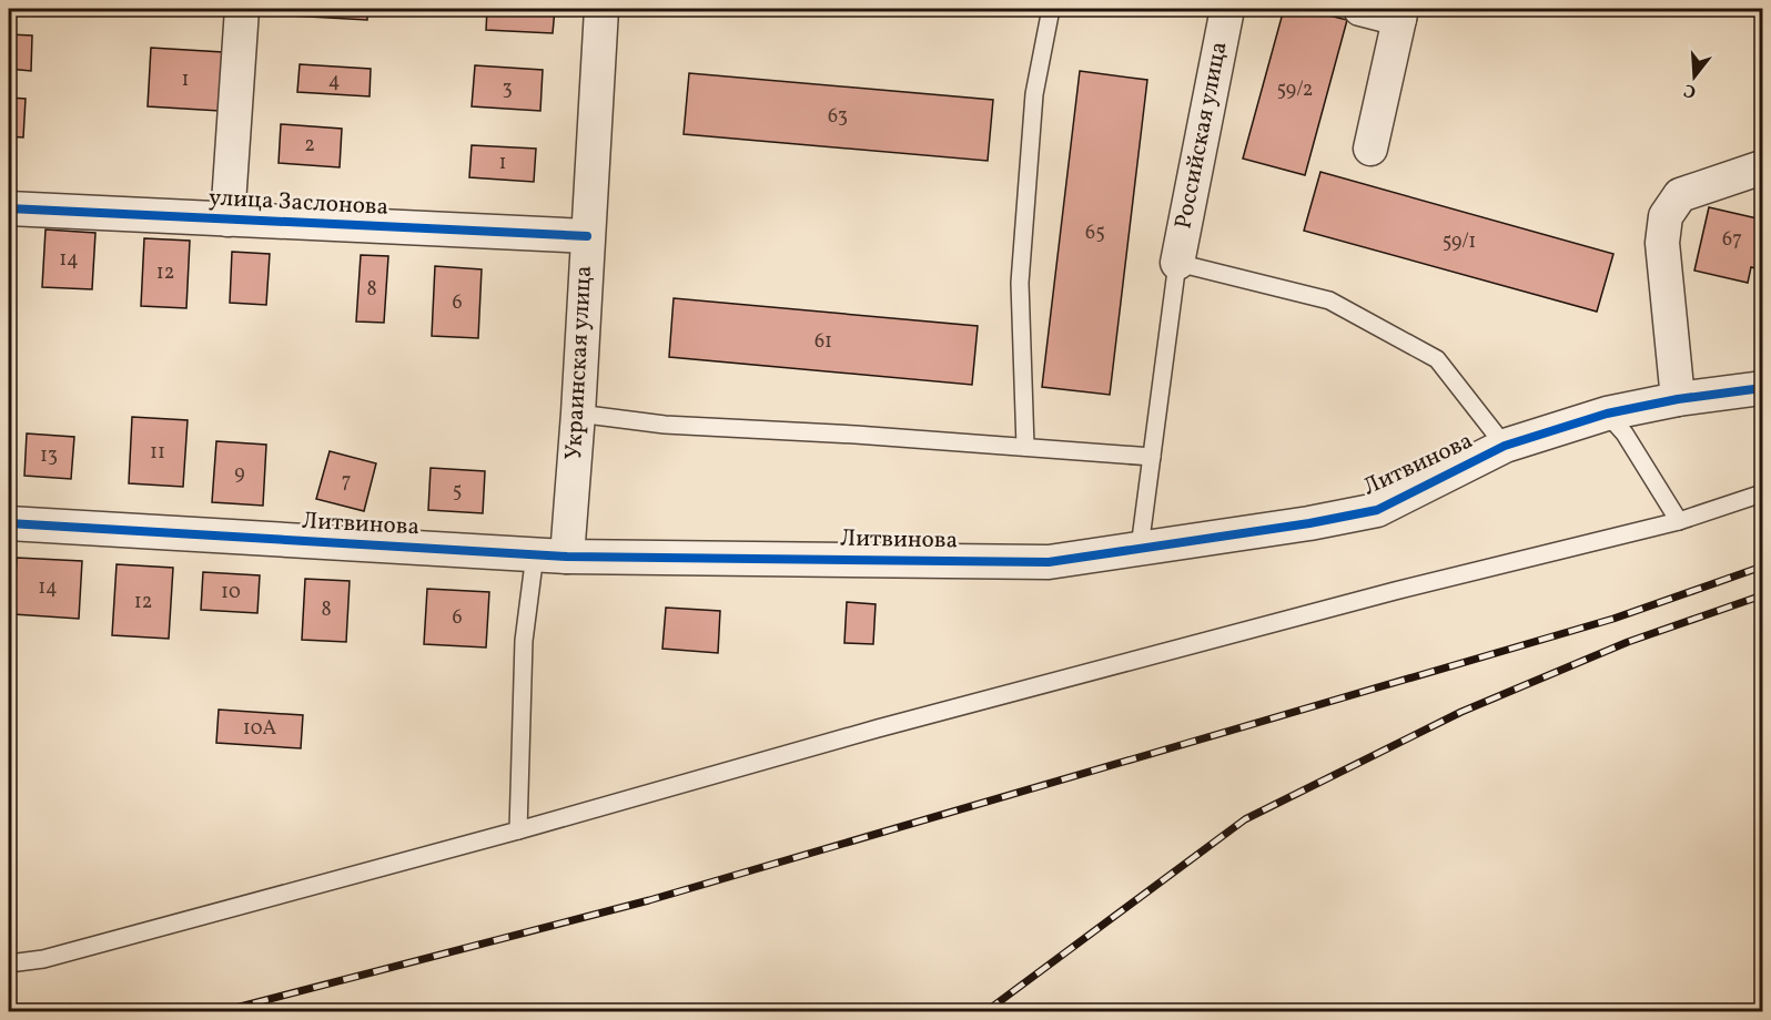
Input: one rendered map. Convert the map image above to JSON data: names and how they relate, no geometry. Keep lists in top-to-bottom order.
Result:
{
  "streets": {
    "street": [
      "Российская улица",
      "улица Заслонова",
      "Украинская улица",
      "Литвинова"
    ]
  },
  "crossings": [
    ["улица Заслонова", "Украинская улица"],
    ["Украинская улица", "Литвинова"]
  ],
  "house_numbers": [
    "1",
    "4",
    "3",
    "59/2",
    "63",
    "2",
    "1",
    "65",
    "67",
    "59/1",
    "14",
    "12",
    "8",
    "6",
    "61",
    "11",
    "13",
    "9",
    "7",
    "5",
    "14",
    "10",
    "12",
    "8",
    "6",
    "10А"
  ],
  "north": "bottom"
}
